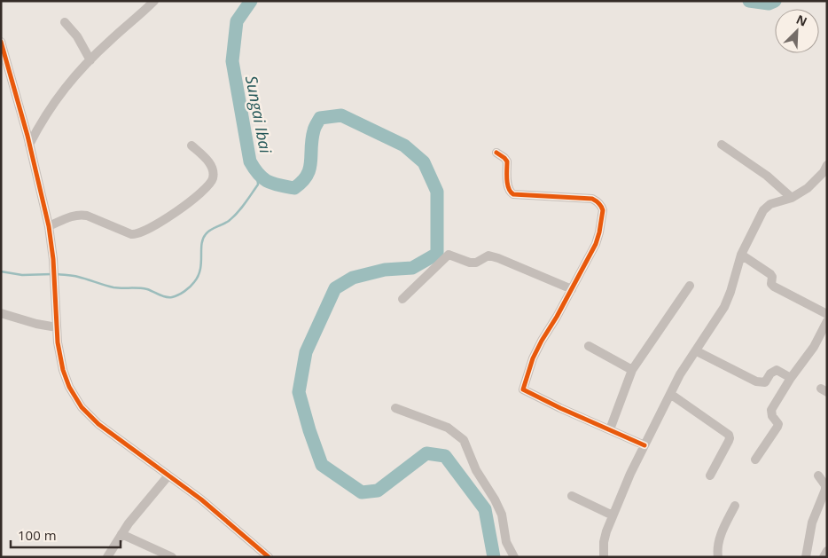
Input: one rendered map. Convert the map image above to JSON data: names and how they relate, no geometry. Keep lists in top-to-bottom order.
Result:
{
  "water": ["Sungai Ibai"],
  "scale_bar": "100 m",
  "north": "top right"
}
